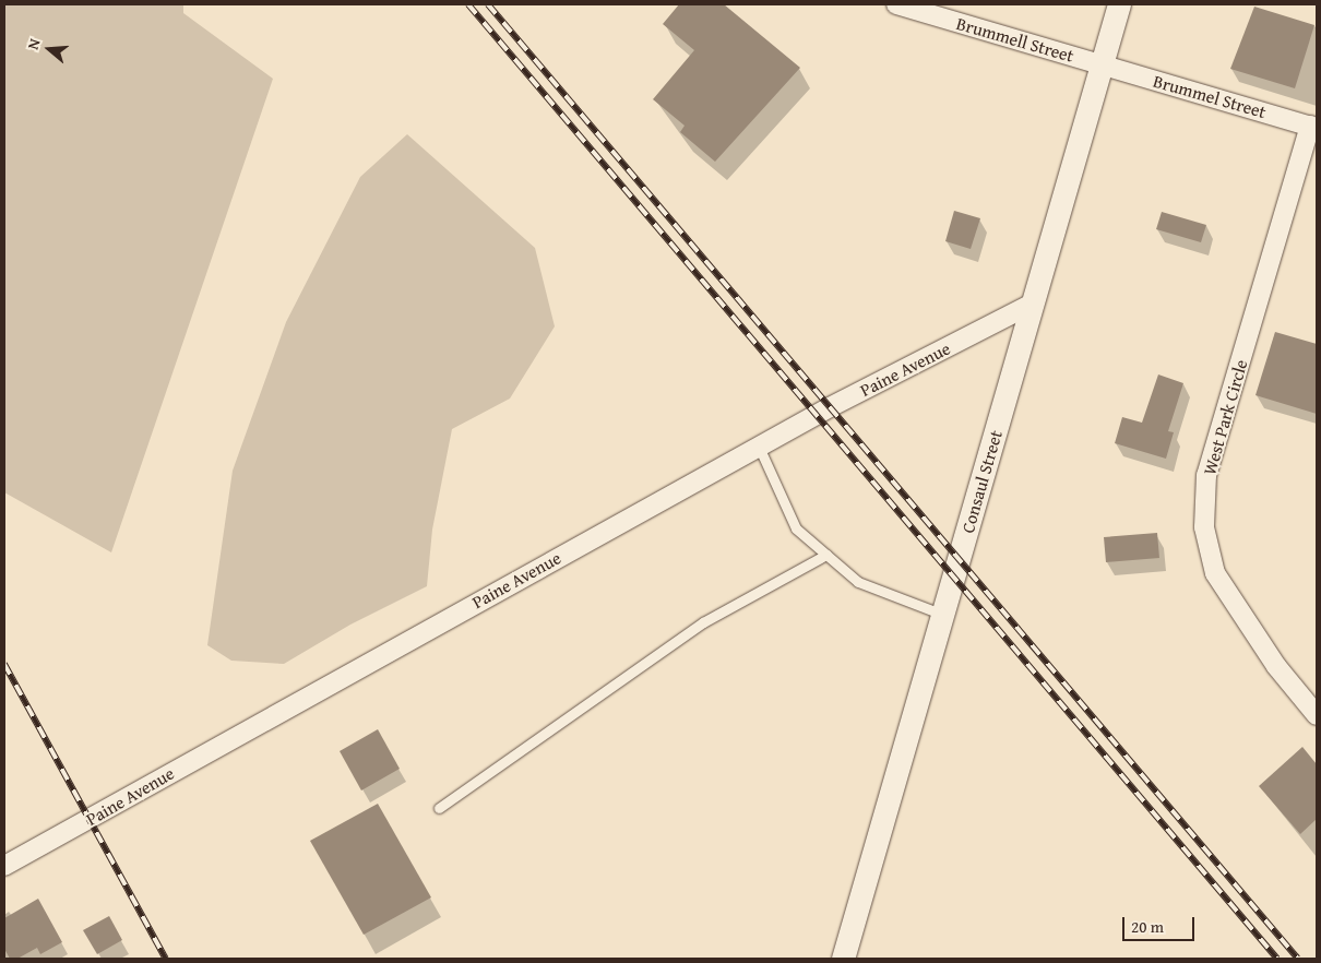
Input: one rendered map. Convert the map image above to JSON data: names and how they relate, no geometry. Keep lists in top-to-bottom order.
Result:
{
  "streets": {
    "street": [
      "Brummell Street",
      "Brummel Street",
      "Paine Avenue",
      "West Park Circle",
      "Consaul Street"
    ]
  },
  "crossings": [
    ["Brummell Street", "Brummel Street"],
    ["Brummell Street", "Consaul Street"],
    ["Brummel Street", "West Park Circle"],
    ["Brummel Street", "Consaul Street"],
    ["Paine Avenue", "Consaul Street"]
  ],
  "scale_bar": "20 m",
  "north": "left"
}
